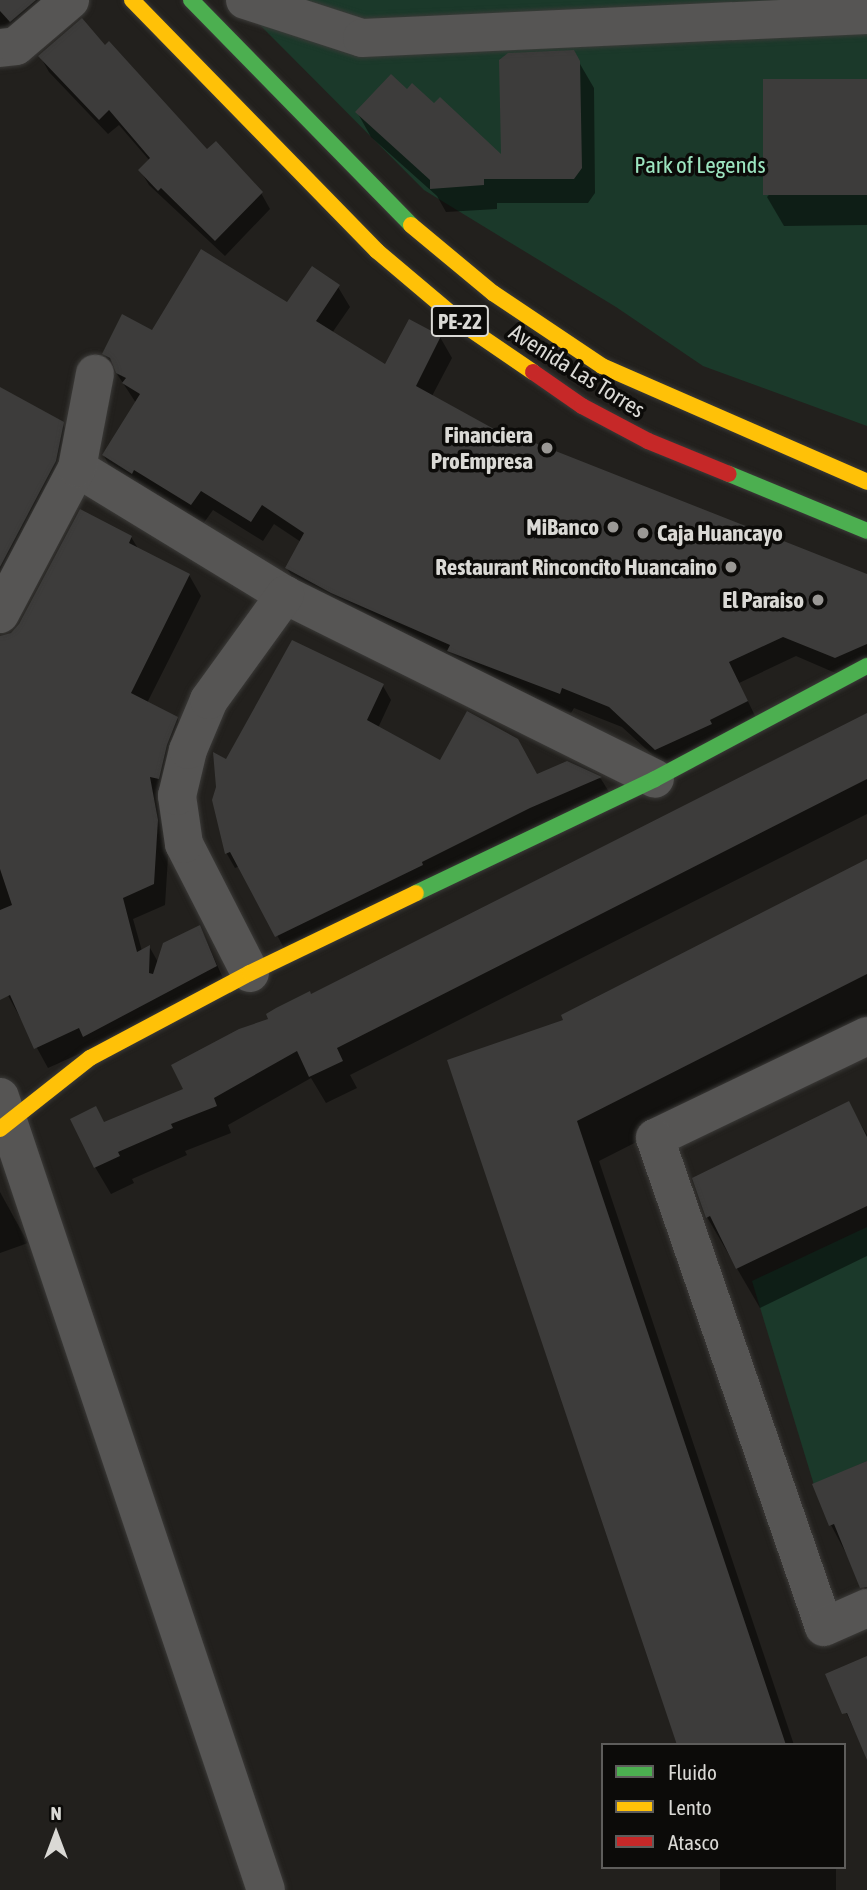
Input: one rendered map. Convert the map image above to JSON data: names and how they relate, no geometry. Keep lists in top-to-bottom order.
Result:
{
  "streets": {
    "main road": ["PE-22", "Avenida Las Torres"]
  },
  "parks": ["Park of Legends"],
  "places": [
    "Financiera ProEmpresa",
    "MiBanco",
    "Caja Huancayo",
    "Restaurant Rinconcito Huancaino",
    "El Paraiso"
  ],
  "legend": ["Fluido", "Lento", "Atasco"],
  "north": "top"
}
